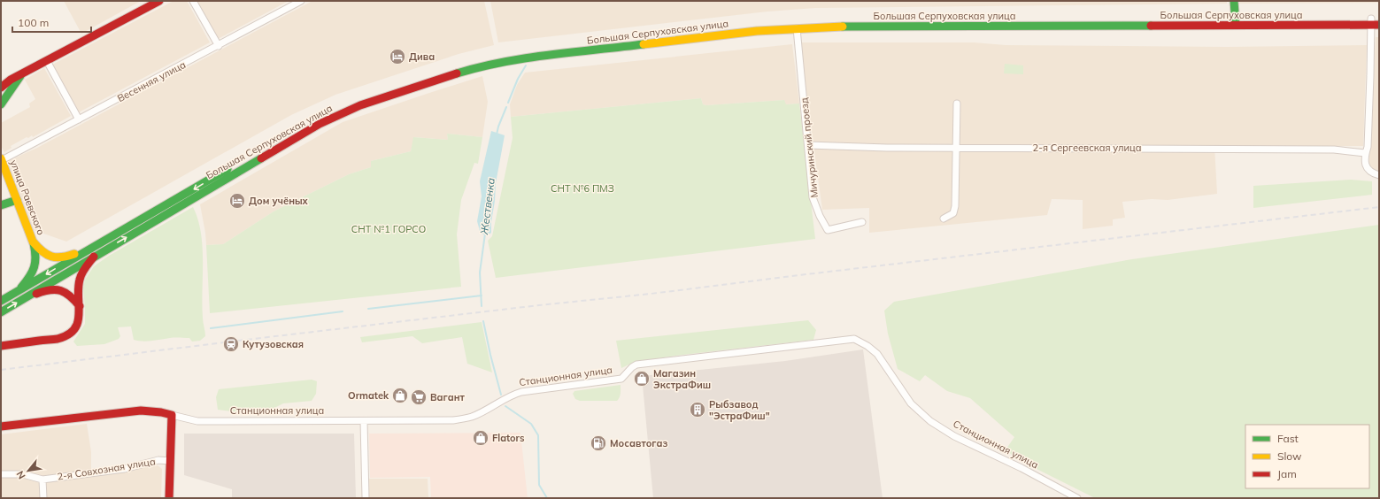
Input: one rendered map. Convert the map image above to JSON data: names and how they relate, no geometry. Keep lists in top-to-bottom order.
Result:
{
  "streets": {
    "main road": ["Большая Серпуховская улица", "улица Раевского", "Станционная улица"],
    "street": [
      "Весенняя улица",
      "Мичуринский проезд",
      "2-я Сергеевская улица",
      "2-я Совхозная улица"
    ]
  },
  "crossings": [
    ["Большая Серпуховская улица", "Мичуринский проезд"],
    ["Большая Серпуховская улица", "улица Раевского"],
    ["Весенняя улица", "улица Раевского"],
    ["Мичуринский проезд", "2-я Сергеевская улица"]
  ],
  "water": ["Жественка"],
  "parks": ["СНТ №6 ПМЗ", "СНТ №1 ГОРСО"],
  "places": {
    "hotel": ["Дива", "Дом учёных"],
    "station": ["Кутузовская"],
    "shop": ["Магазин ЭкстраФиш", "Ormatek", "Flators"],
    "supermarket": ["Вагант"],
    "building": ["Рыбзавод \"ЭстраФиш\""],
    "fuel station": ["Мосавтогаз"]
  },
  "legend": ["Fast", "Slow", "Jam"],
  "scale_bar": "100 m",
  "north": "bottom left"
}
